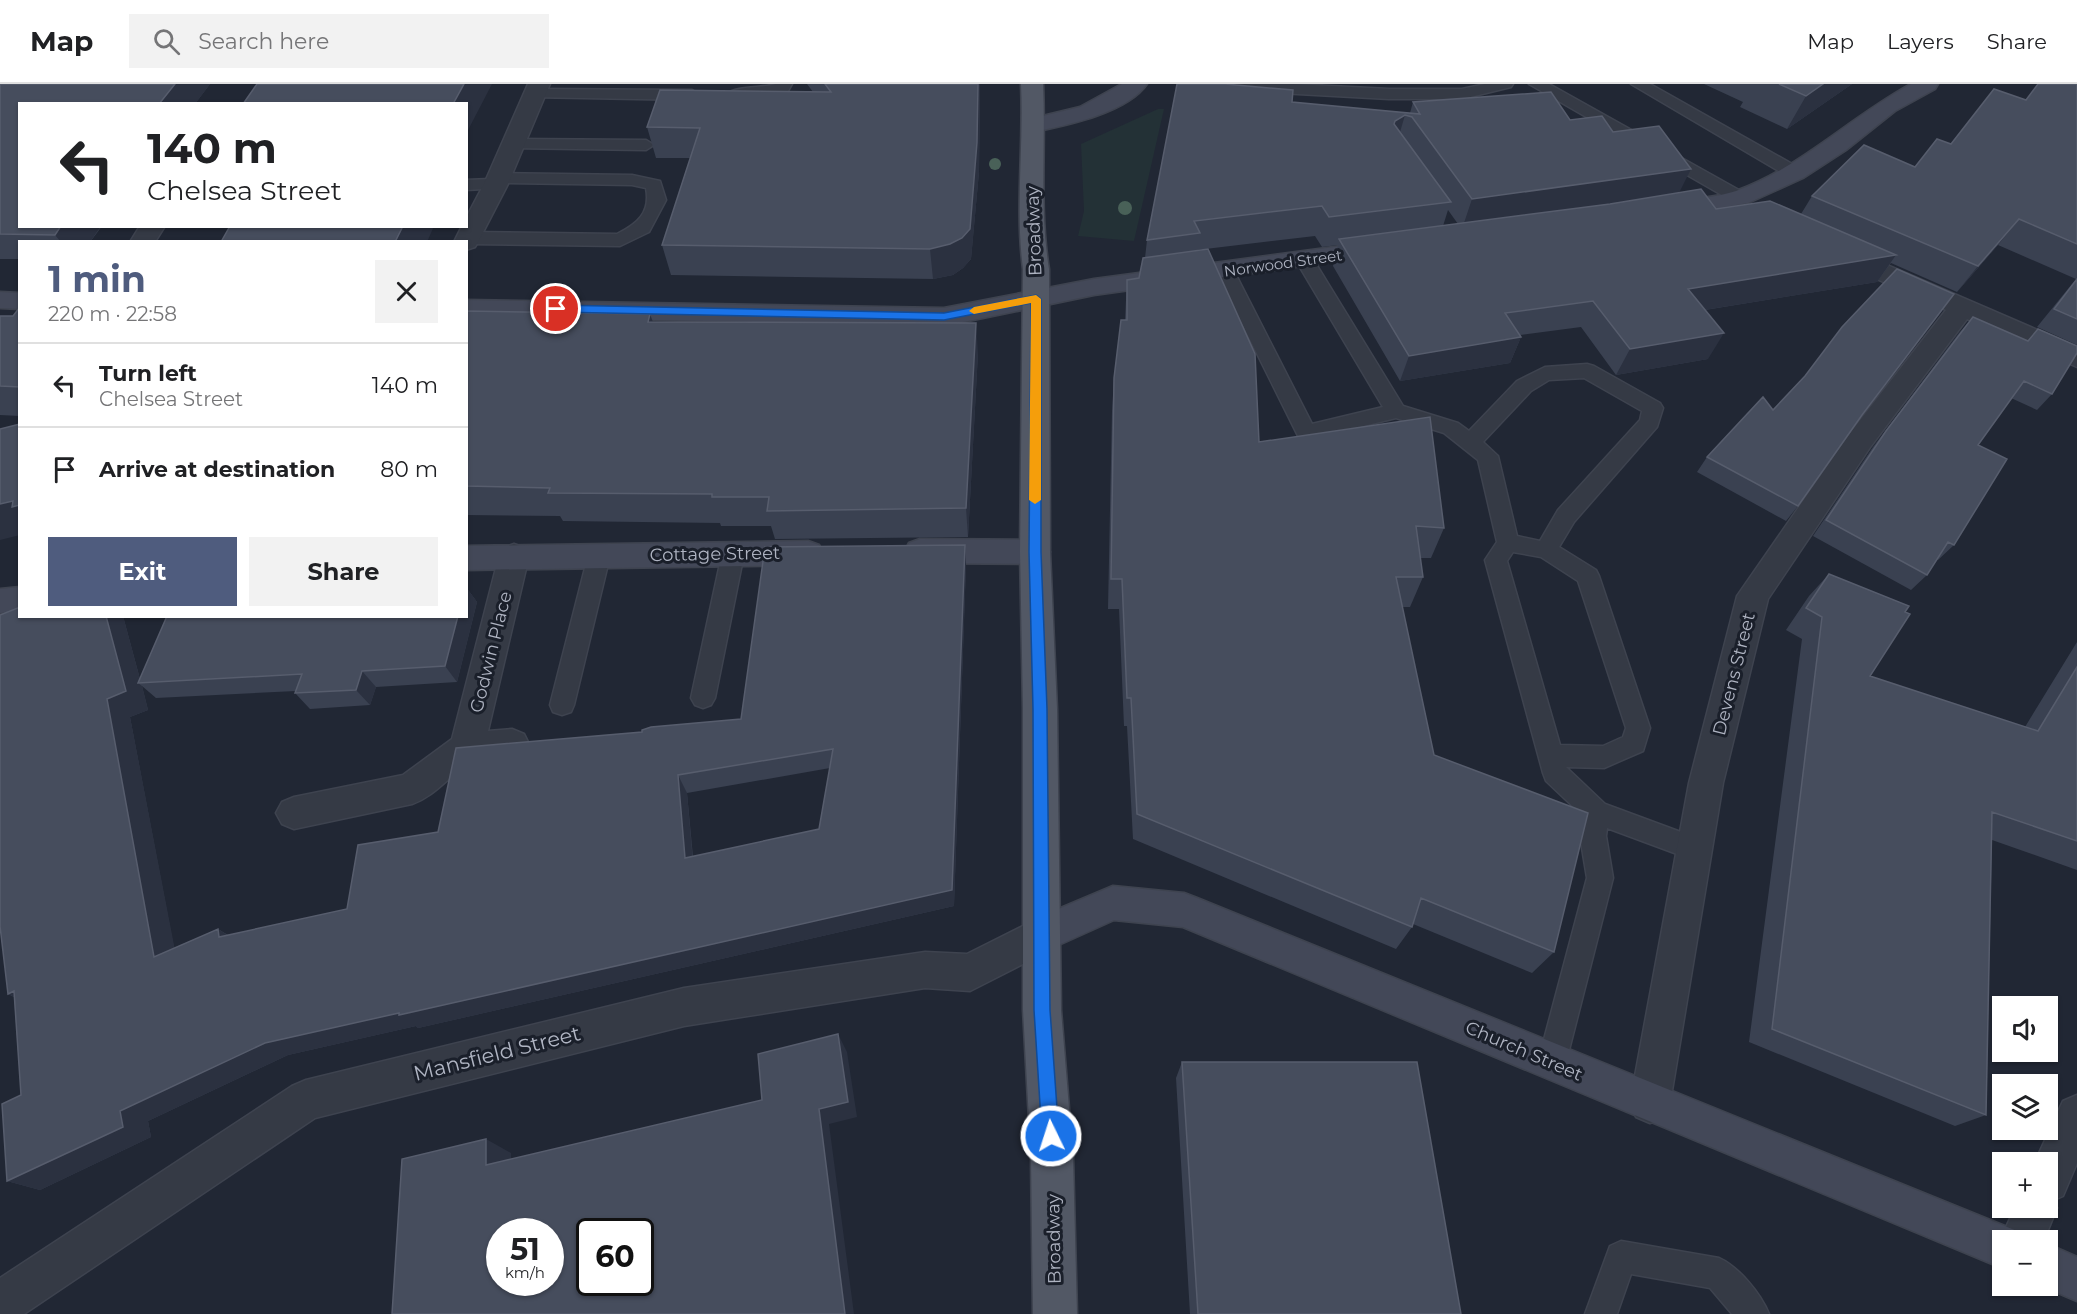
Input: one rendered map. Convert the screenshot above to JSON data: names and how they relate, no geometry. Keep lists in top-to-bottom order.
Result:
{
  "streets": {
    "main road": ["Broadway"],
    "street": [
      "Norwood Street",
      "Cottage Street",
      "Godwin Place",
      "Devens Street",
      "Church Street",
      "Mansfield Street"
    ]
  },
  "crossings": [
    ["Broadway", "Norwood Street"],
    ["Broadway", "Church Street"],
    ["Broadway", "Mansfield Street"],
    ["Cottage Street", "Godwin Place"],
    ["Devens Street", "Church Street"],
    ["Church Street", "Mansfield Street"]
  ],
  "page": {
    "header": "Map",
    "search": "Search here",
    "nav": ["Map", "Layers", "Share"],
    "turn": ["140 m", "Chelsea Street"],
    "heading": ["1 min", "220 m · 22:58"],
    "list": [
      {
        "name": "Turn left",
        "note": "Chelsea Street",
        "value": "140 m"
      },
      {
        "name": "Arrive at destination",
        "value": "80 m"
      }
    ],
    "buttons": ["Exit", "Share"],
    "map_buttons": ["+", "−"],
    "speed": "51 km/h",
    "limit": "60"
  }
}
